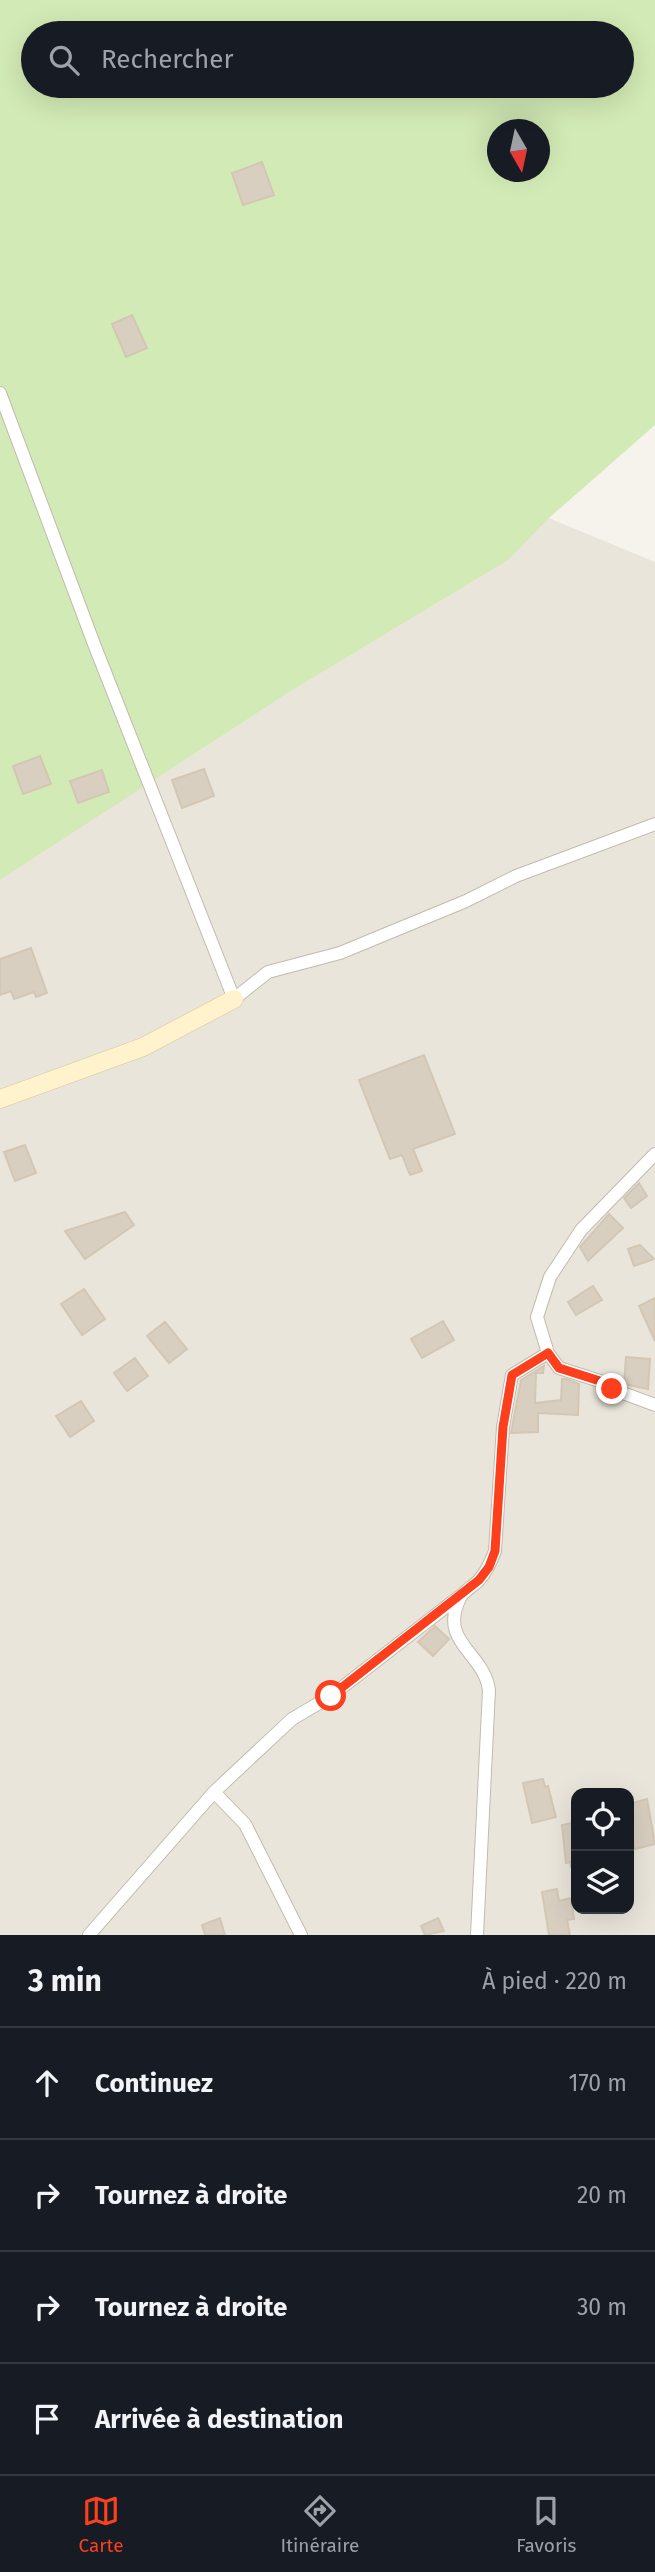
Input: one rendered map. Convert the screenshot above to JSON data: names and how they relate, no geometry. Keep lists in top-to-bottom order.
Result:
{
  "north": "bottom",
  "page": {
    "search": "Rechercher",
    "heading": ["3 min", "À pied · 220 m"],
    "list": [
      ["Continuez", "170 m"],
      ["Tournez à droite", "20 m"],
      ["Tournez à droite", "30 m"],
      "Arrivée à destination"
    ],
    "nav": ["Carte", "Itinéraire", "Favoris"]
  }
}
